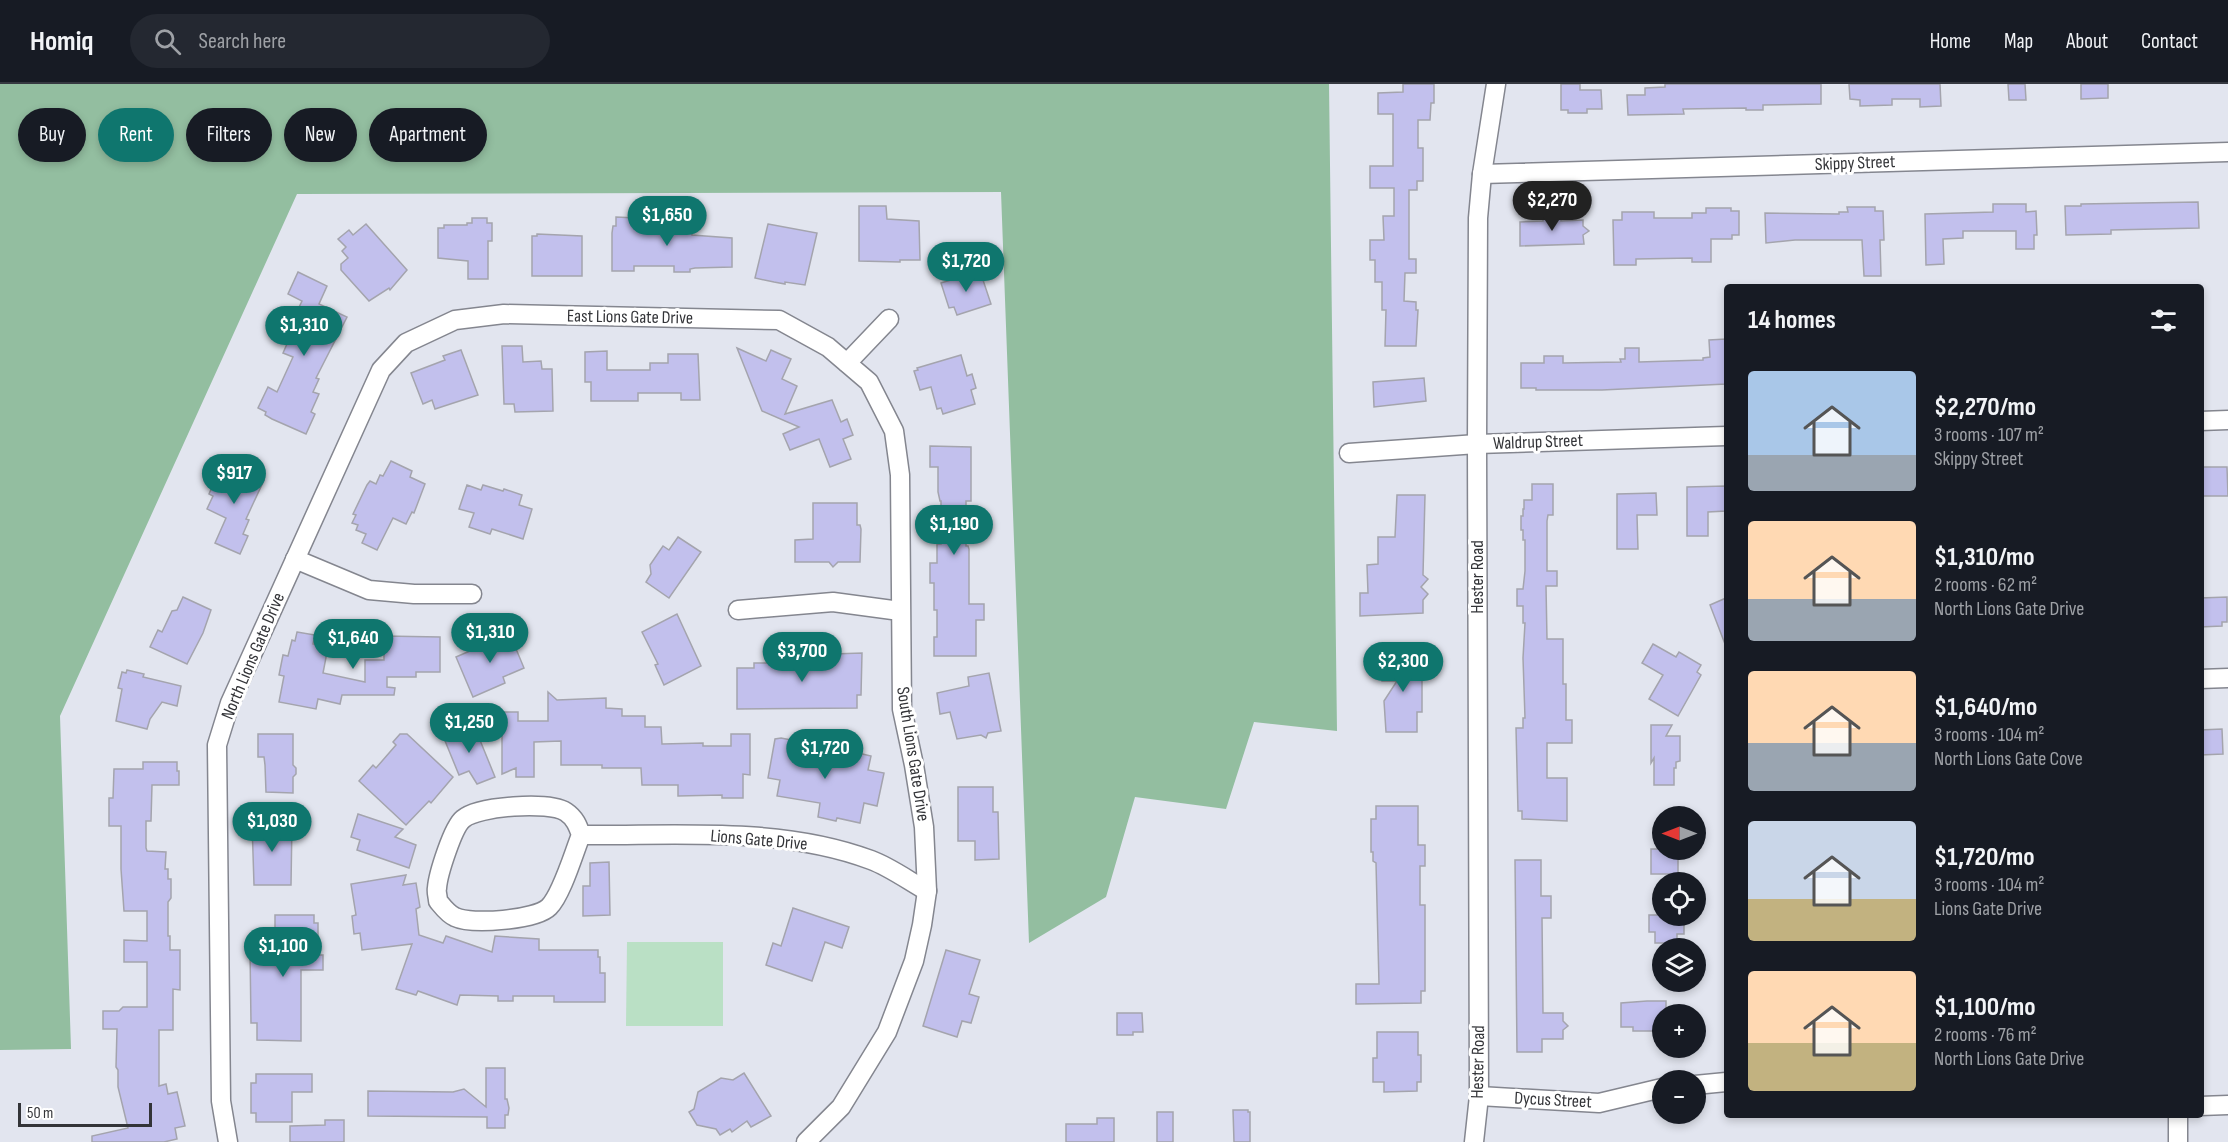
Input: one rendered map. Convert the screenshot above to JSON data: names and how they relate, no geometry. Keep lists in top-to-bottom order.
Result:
{
  "streets": {
    "street": [
      "Skippy Street",
      "East Lions Gate Drive",
      "Waldrup Street",
      "Hester Road",
      "North Lions Gate Drive",
      "South Lions Gate Drive",
      "Lions Gate Drive",
      "Dycus Street"
    ]
  },
  "crossings": [
    ["Skippy Street", "Hester Road"],
    ["East Lions Gate Drive", "North Lions Gate Drive"],
    ["East Lions Gate Drive", "South Lions Gate Drive"],
    ["Waldrup Street", "Hester Road"],
    ["Hester Road", "Dycus Street"],
    ["South Lions Gate Drive", "Lions Gate Drive"]
  ],
  "scale_bar": "50 m",
  "north": "left",
  "page": {
    "header": "Homiq",
    "search": "Search here",
    "nav": [
      "Home",
      "Map",
      "About",
      "Contact"
    ],
    "chip": [
      "Buy",
      "Rent",
      "Filters",
      "New",
      "Apartment"
    ],
    "price": [
      "$2,270",
      "$1,650",
      "$1,720",
      "$1,310",
      "$917",
      "$1,190",
      "$1,310",
      "$1,640",
      "$3,700",
      "$2,300",
      "$1,250",
      "$1,720",
      "$1,030",
      "$1,100"
    ],
    "heading": "14 homes",
    "list": [
      {
        "name": "$2,270/mo",
        "note": "3 rooms · 107 m² · Skippy Street"
      },
      {
        "name": "$1,310/mo",
        "note": "2 rooms · 62 m² · North Lions Gate Drive"
      },
      {
        "name": "$1,640/mo",
        "note": "3 rooms · 104 m² · North Lions Gate Cove"
      },
      {
        "name": "$1,720/mo",
        "note": "3 rooms · 104 m² · Lions Gate Drive"
      },
      {
        "name": "$1,100/mo",
        "note": "2 rooms · 76 m² · North Lions Gate Drive"
      }
    ],
    "map_buttons": ["+", "−"],
    "scale": "50 m"
  }
}
